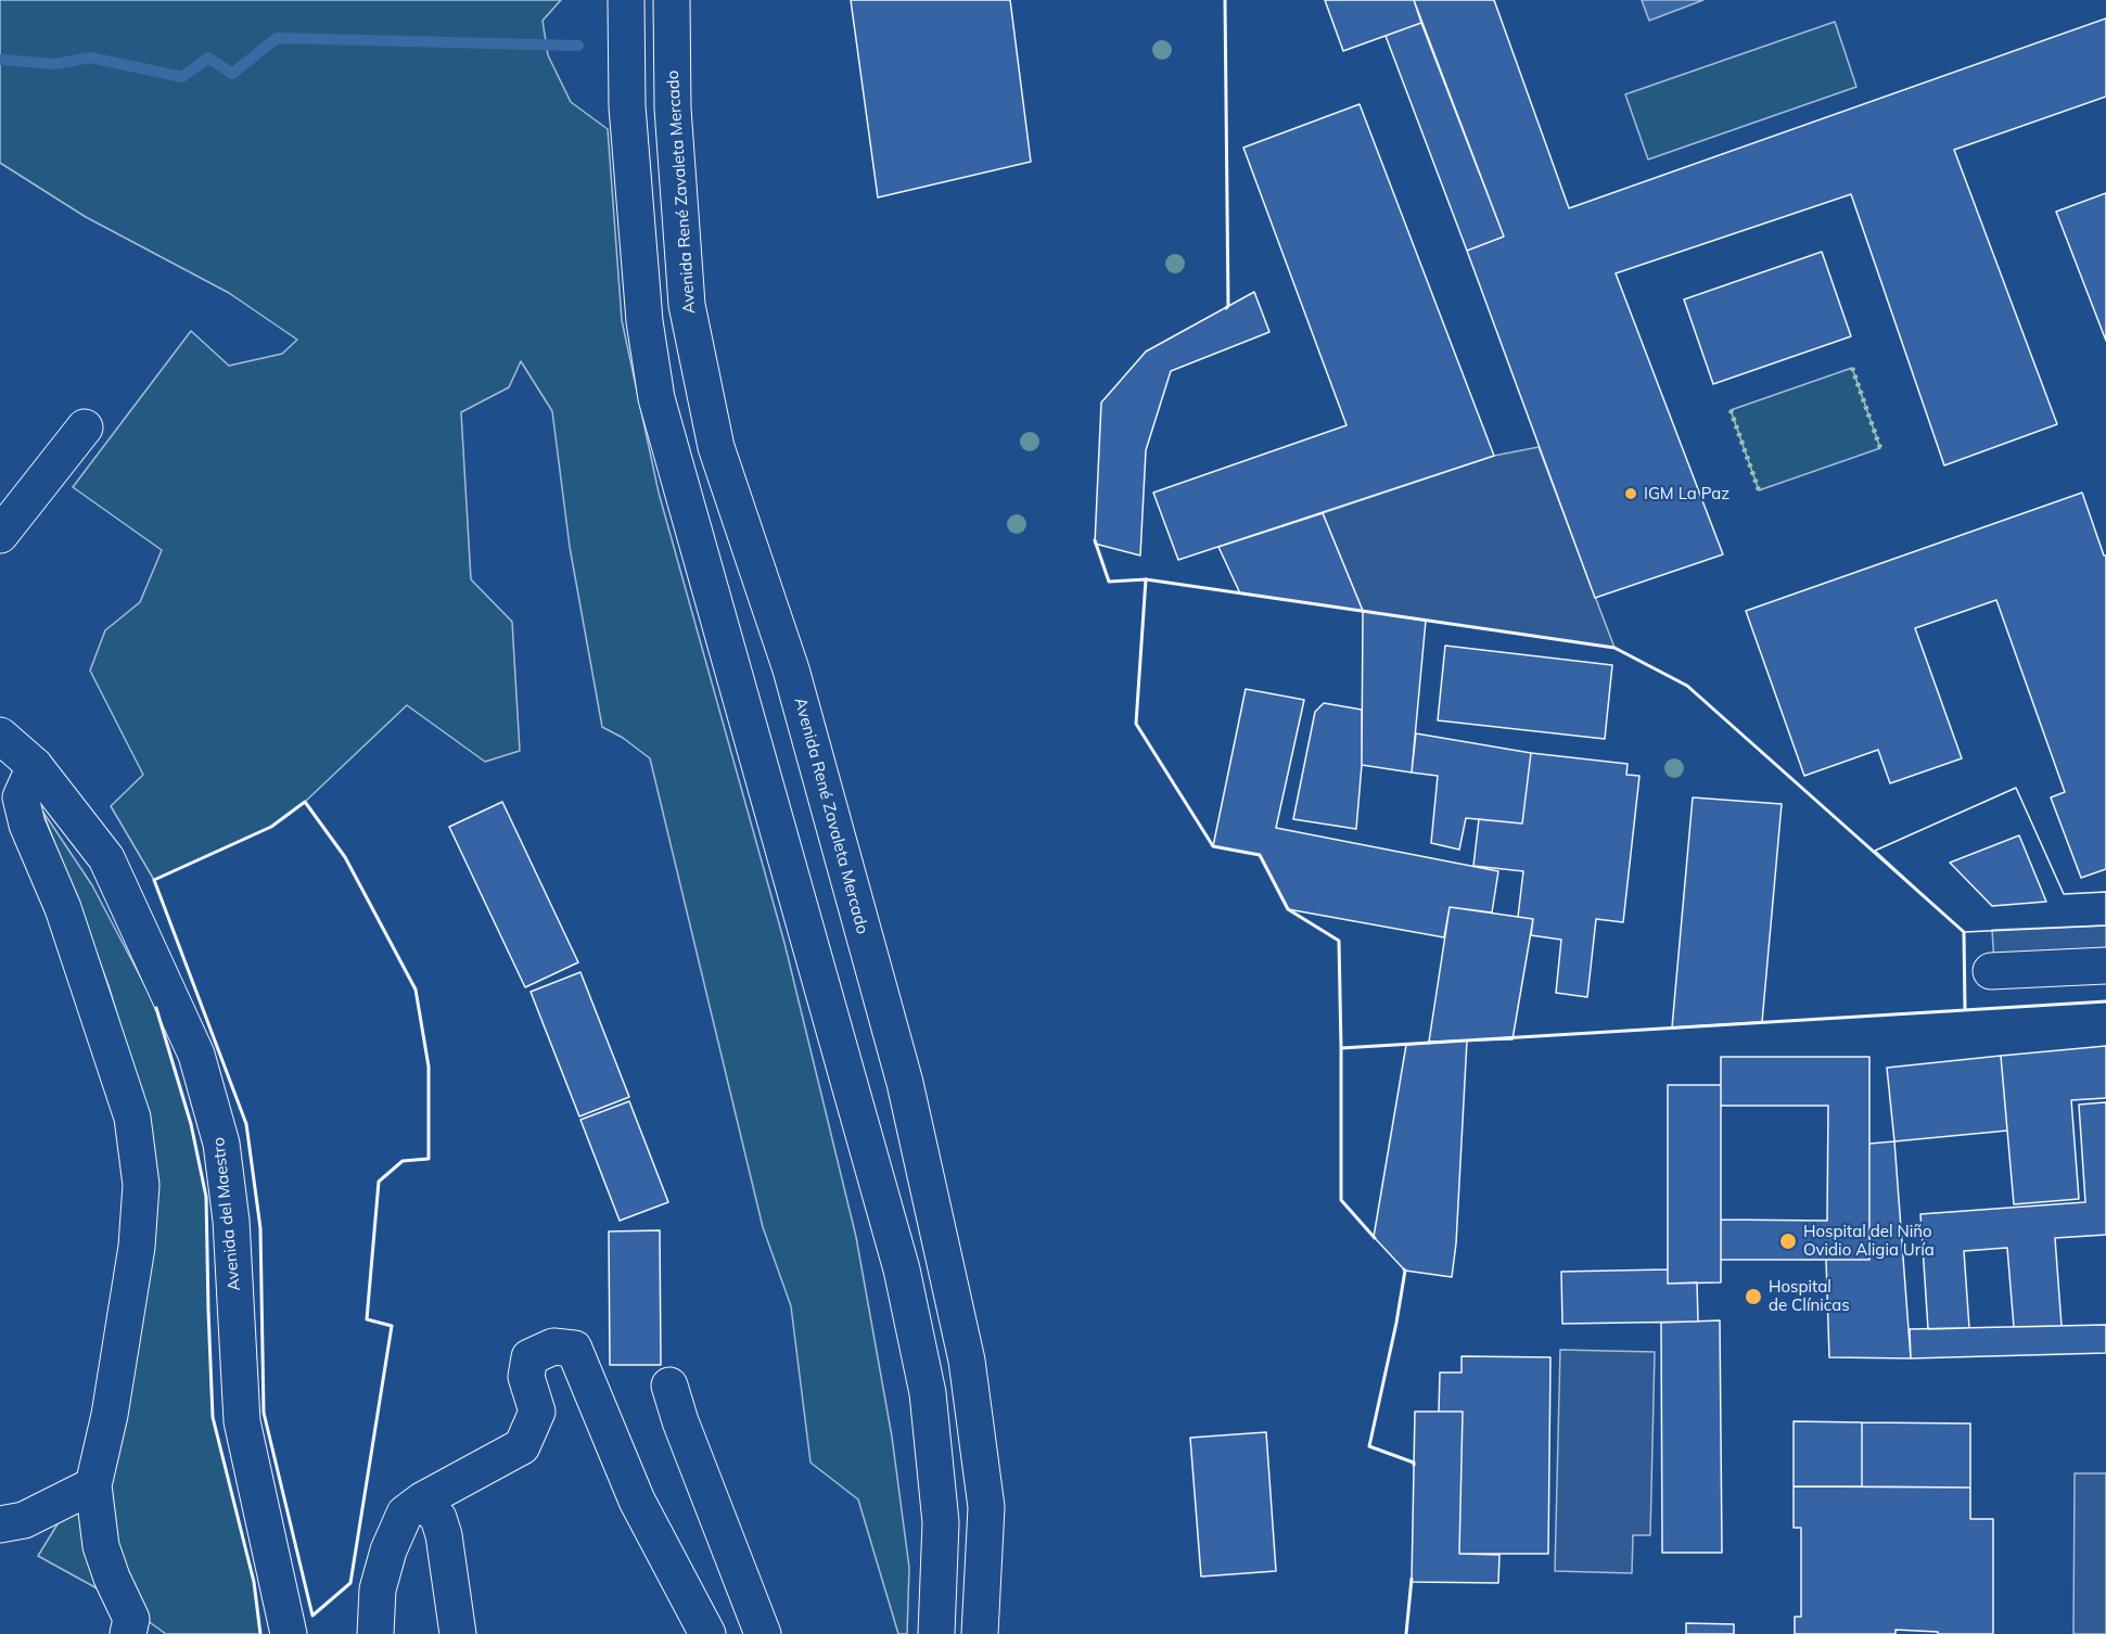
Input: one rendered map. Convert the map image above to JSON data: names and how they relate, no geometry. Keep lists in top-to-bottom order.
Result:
{
  "streets": {
    "main road": ["Avenida René Zavaleta Mercado", "Avenida del Maestro"]
  },
  "places": ["IGM La Paz", "Hospital del Niño Ovidio Aligia Uría", "Hospital de Clínicas"]
}
